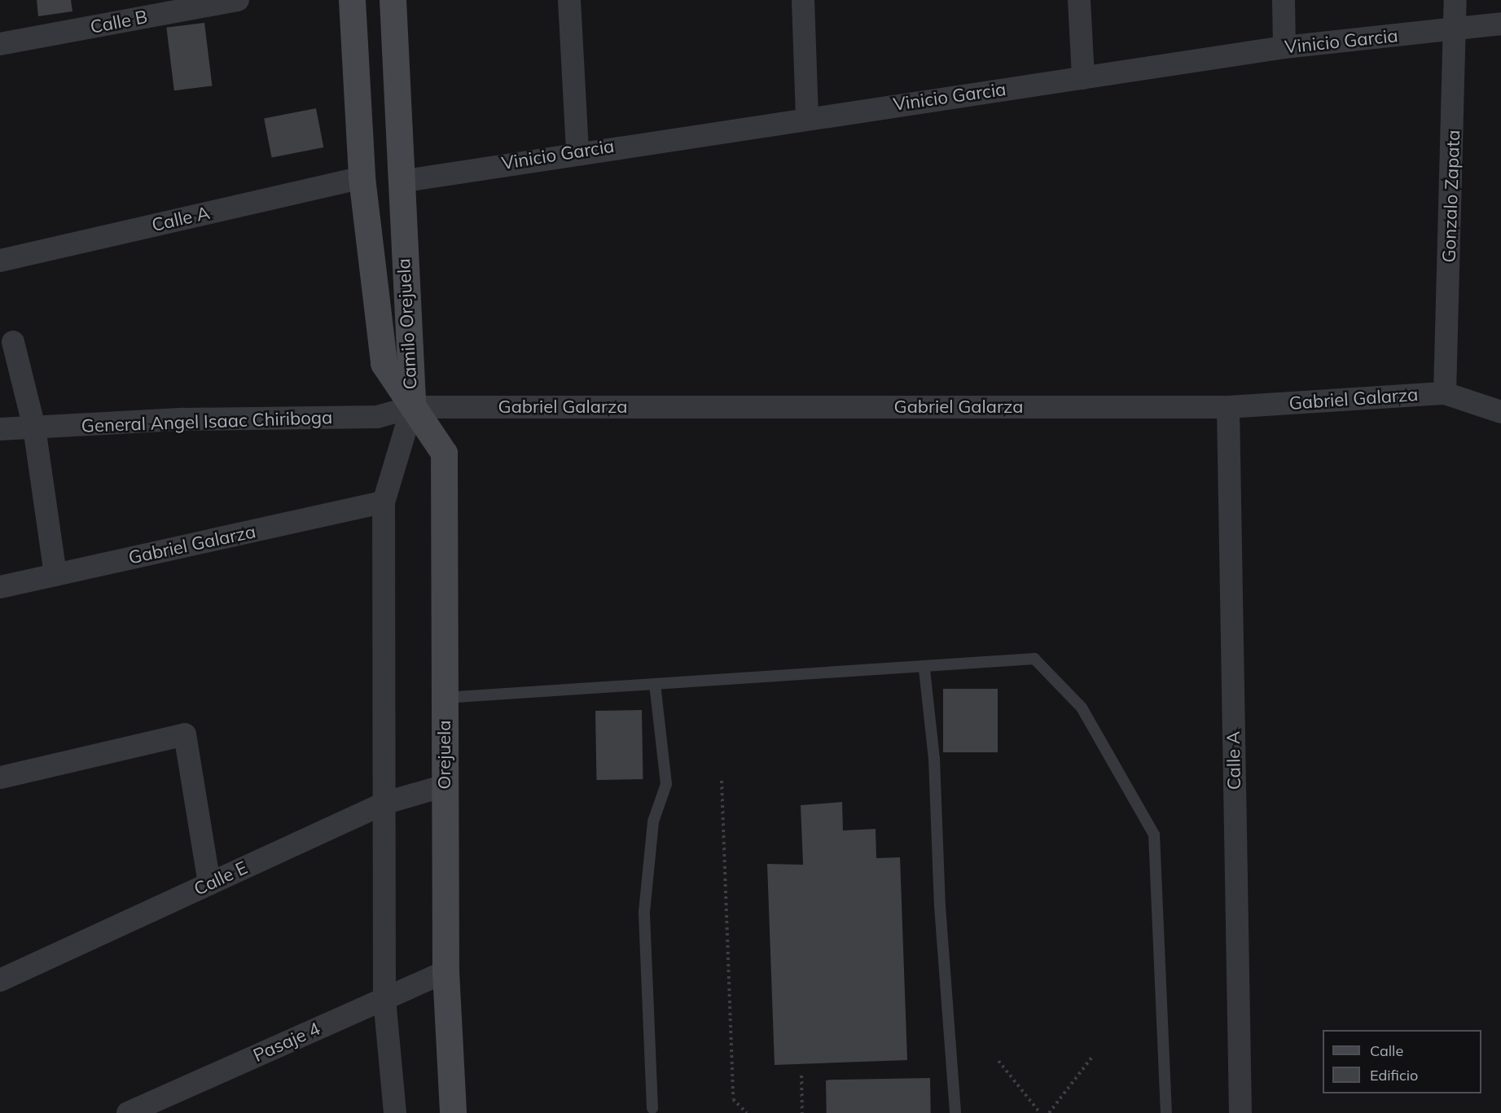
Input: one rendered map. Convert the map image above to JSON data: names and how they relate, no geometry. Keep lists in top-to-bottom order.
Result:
{
  "streets": {
    "street": [
      "Calle B",
      "Vinicio Garcia",
      "Gonzalo Zapata",
      "Calle A",
      "Camilo Orejuela",
      "Gabriel Galarza",
      "General Angel Isaac Chiriboga",
      "Orejuela",
      "Calle E",
      "Pasaje 4"
    ]
  },
  "crossings": [
    ["Vinicio Garcia", "Gonzalo Zapata"],
    ["Vinicio Garcia", "Camilo Orejuela"],
    ["Gonzalo Zapata", "Gabriel Galarza"],
    ["Calle A", "Camilo Orejuela"],
    ["Calle A", "Gabriel Galarza"],
    ["Camilo Orejuela", "Gabriel Galarza"],
    ["Camilo Orejuela", "General Angel Isaac Chiriboga"],
    ["Camilo Orejuela", "Orejuela"],
    ["Gabriel Galarza", "General Angel Isaac Chiriboga"],
    ["Gabriel Galarza", "Orejuela"],
    ["General Angel Isaac Chiriboga", "Orejuela"],
    ["Orejuela", "Calle E"],
    ["Orejuela", "Pasaje 4"]
  ],
  "legend": ["Calle", "Edificio"]
}
